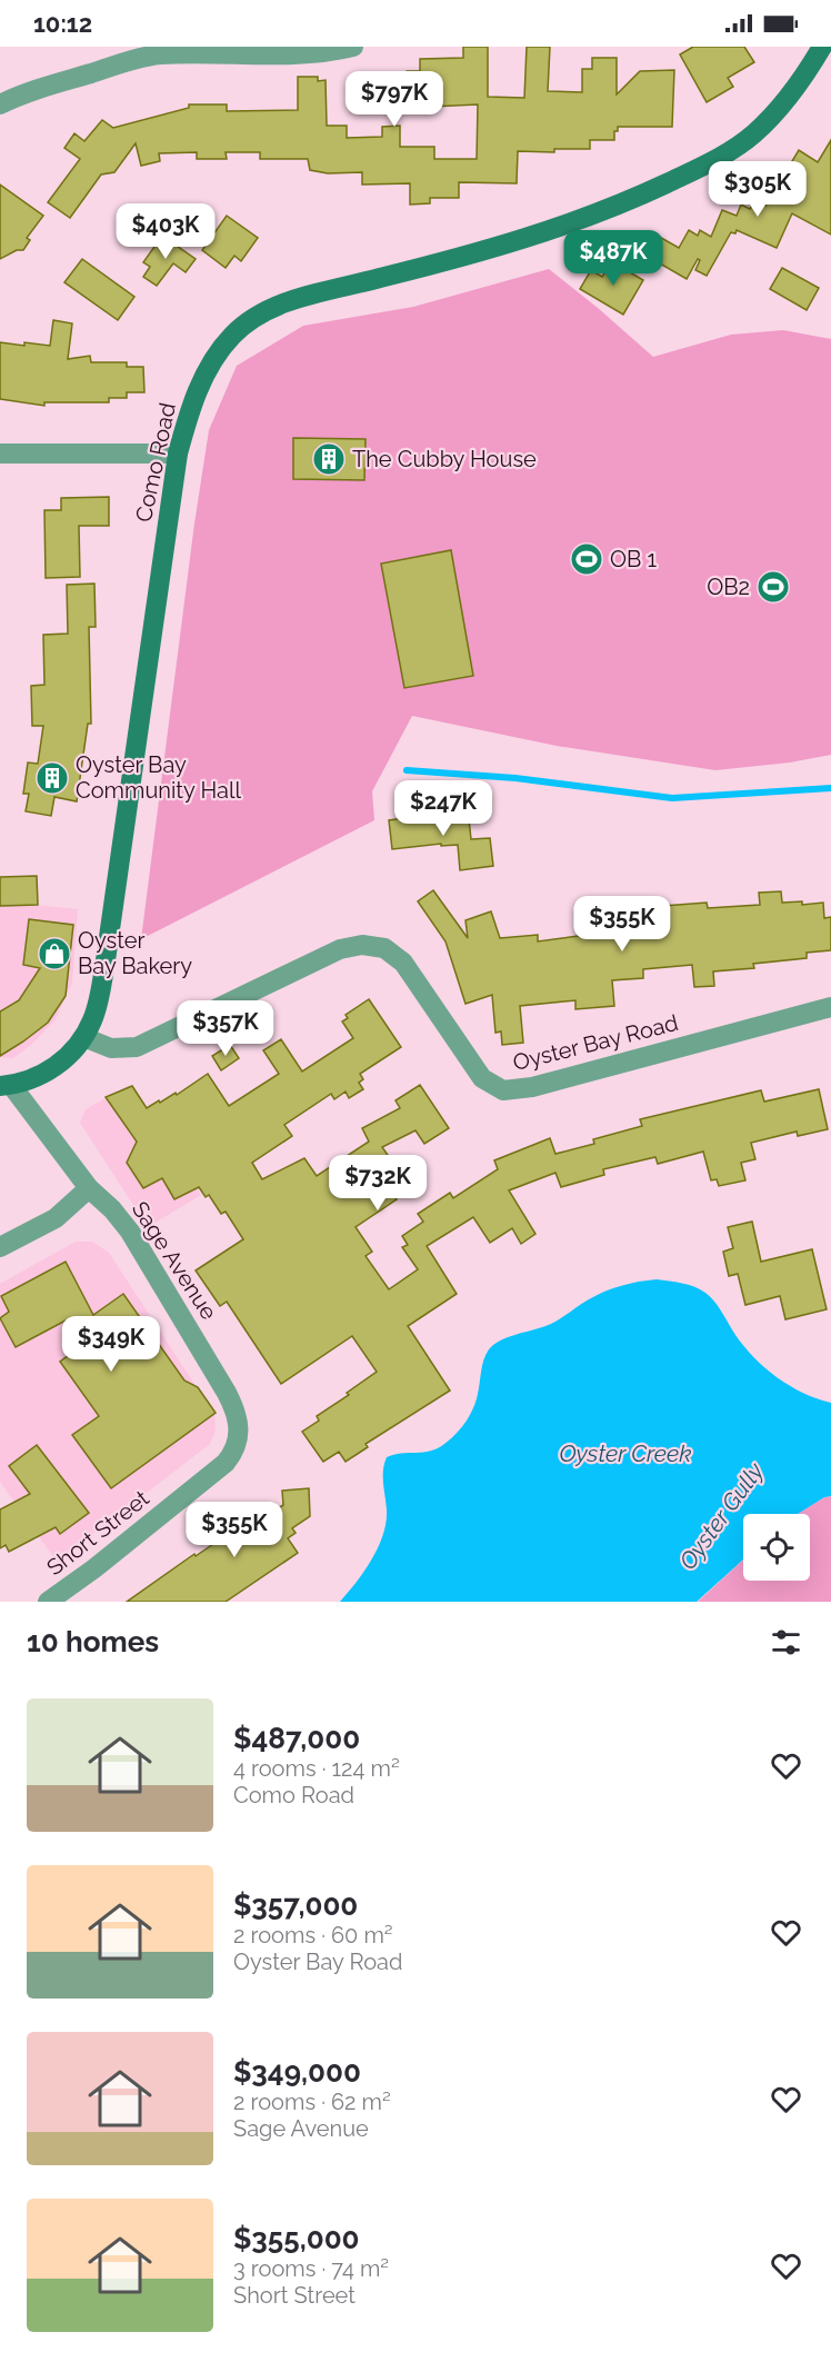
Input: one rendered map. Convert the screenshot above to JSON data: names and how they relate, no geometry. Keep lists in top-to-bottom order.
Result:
{
  "streets": {
    "street": [
      "Como Road",
      "Oyster Bay Road",
      "Sage Avenue",
      "Short Street"
    ]
  },
  "crossings": [
    ["Como Road", "Oyster Bay Road"],
    ["Sage Avenue", "Short Street"]
  ],
  "water": ["Oyster Creek", "Oyster Gully"],
  "places": {
    "building": ["The Cubby House", "Oyster Bay Community Hall"],
    "sports": ["OB 1", "OB2"],
    "shop": ["Oyster Bay Bakery"]
  },
  "page": {
    "status": "10:12",
    "price": [
      "$797K",
      "$305K",
      "$403K",
      "$487K",
      "$247K",
      "$355K",
      "$357K",
      "$732K",
      "$349K",
      "$355K"
    ],
    "heading": "10 homes",
    "list": [
      {
        "name": "$487,000",
        "note": "4 rooms · 124 m² · Como Road"
      },
      {
        "name": "$357,000",
        "note": "2 rooms · 60 m² · Oyster Bay Road"
      },
      {
        "name": "$349,000",
        "note": "2 rooms · 62 m² · Sage Avenue"
      },
      {
        "name": "$355,000",
        "note": "3 rooms · 74 m² · Short Street"
      }
    ]
  }
}
